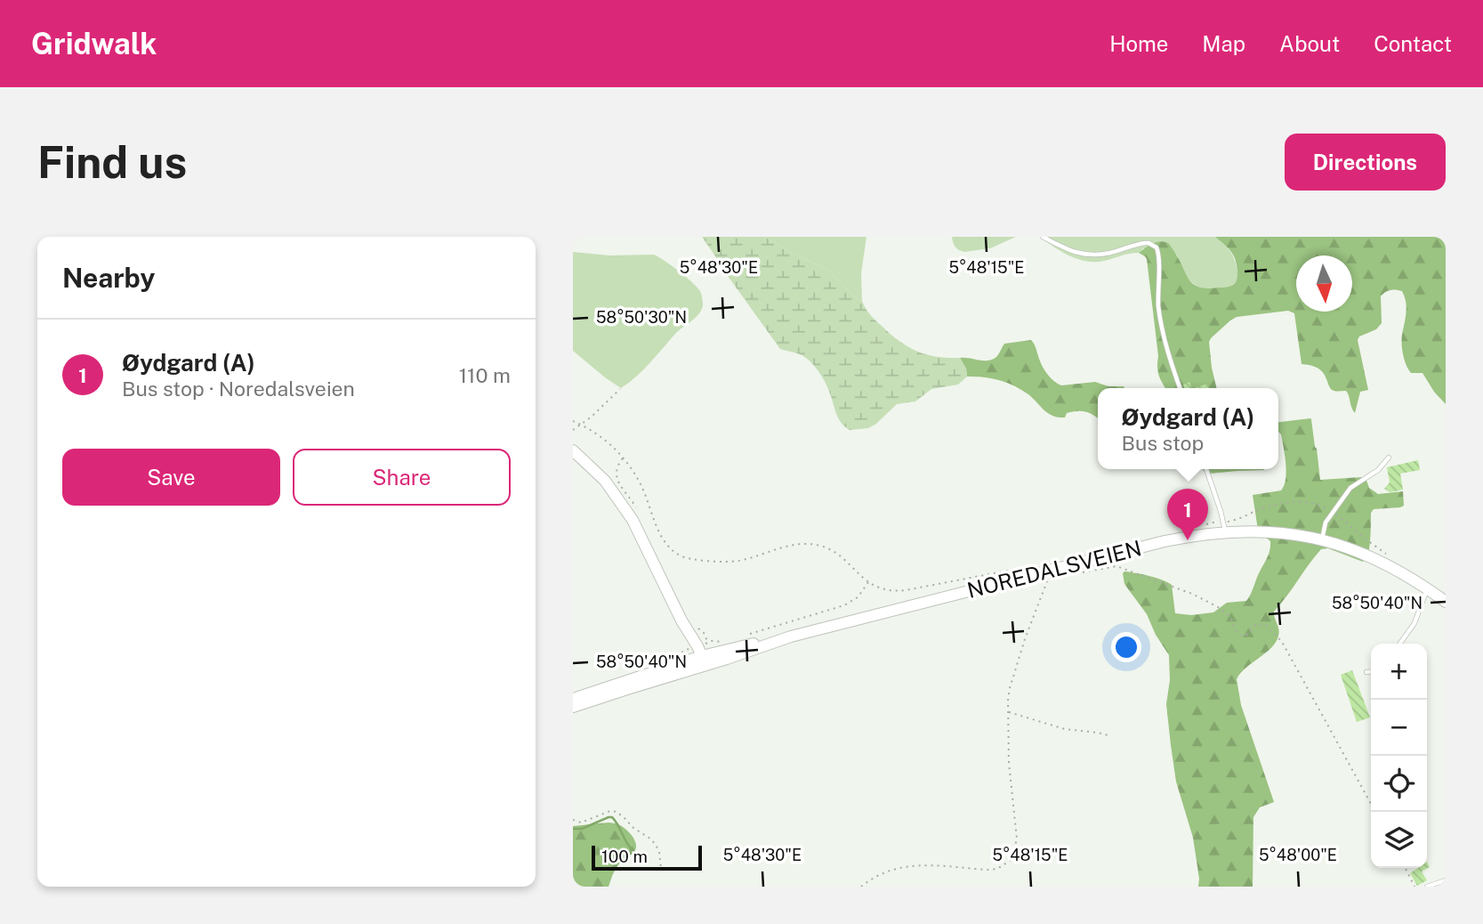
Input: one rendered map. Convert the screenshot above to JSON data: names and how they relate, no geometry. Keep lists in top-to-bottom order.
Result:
{
  "streets": {
    "main road": ["NOREDALSVEIEN"]
  },
  "scale_bar": "100 m",
  "north": "bottom",
  "page": {
    "header": "Gridwalk",
    "nav": [
      "Home",
      "Map",
      "About",
      "Contact"
    ],
    "buttons": [
      "Directions",
      ["Save", "Share"]
    ],
    "title": "Find us",
    "heading": "Nearby",
    "list": [
      {
        "mark": "1",
        "name": "Øydgard (A)",
        "note": "Bus stop · Noredalsveien",
        "value": "110 m"
      }
    ],
    "popup": ["Øydgard (A)", "Bus stop"],
    "pins": "1",
    "map_buttons": ["+", "−"],
    "scale": "100 m"
  },
  "coordinates": [
    "5°48'30\"E",
    "5°48'15\"E",
    "58°50'30\"N",
    "58°50'40\"N",
    "5°48'00\"E"
  ]
}
